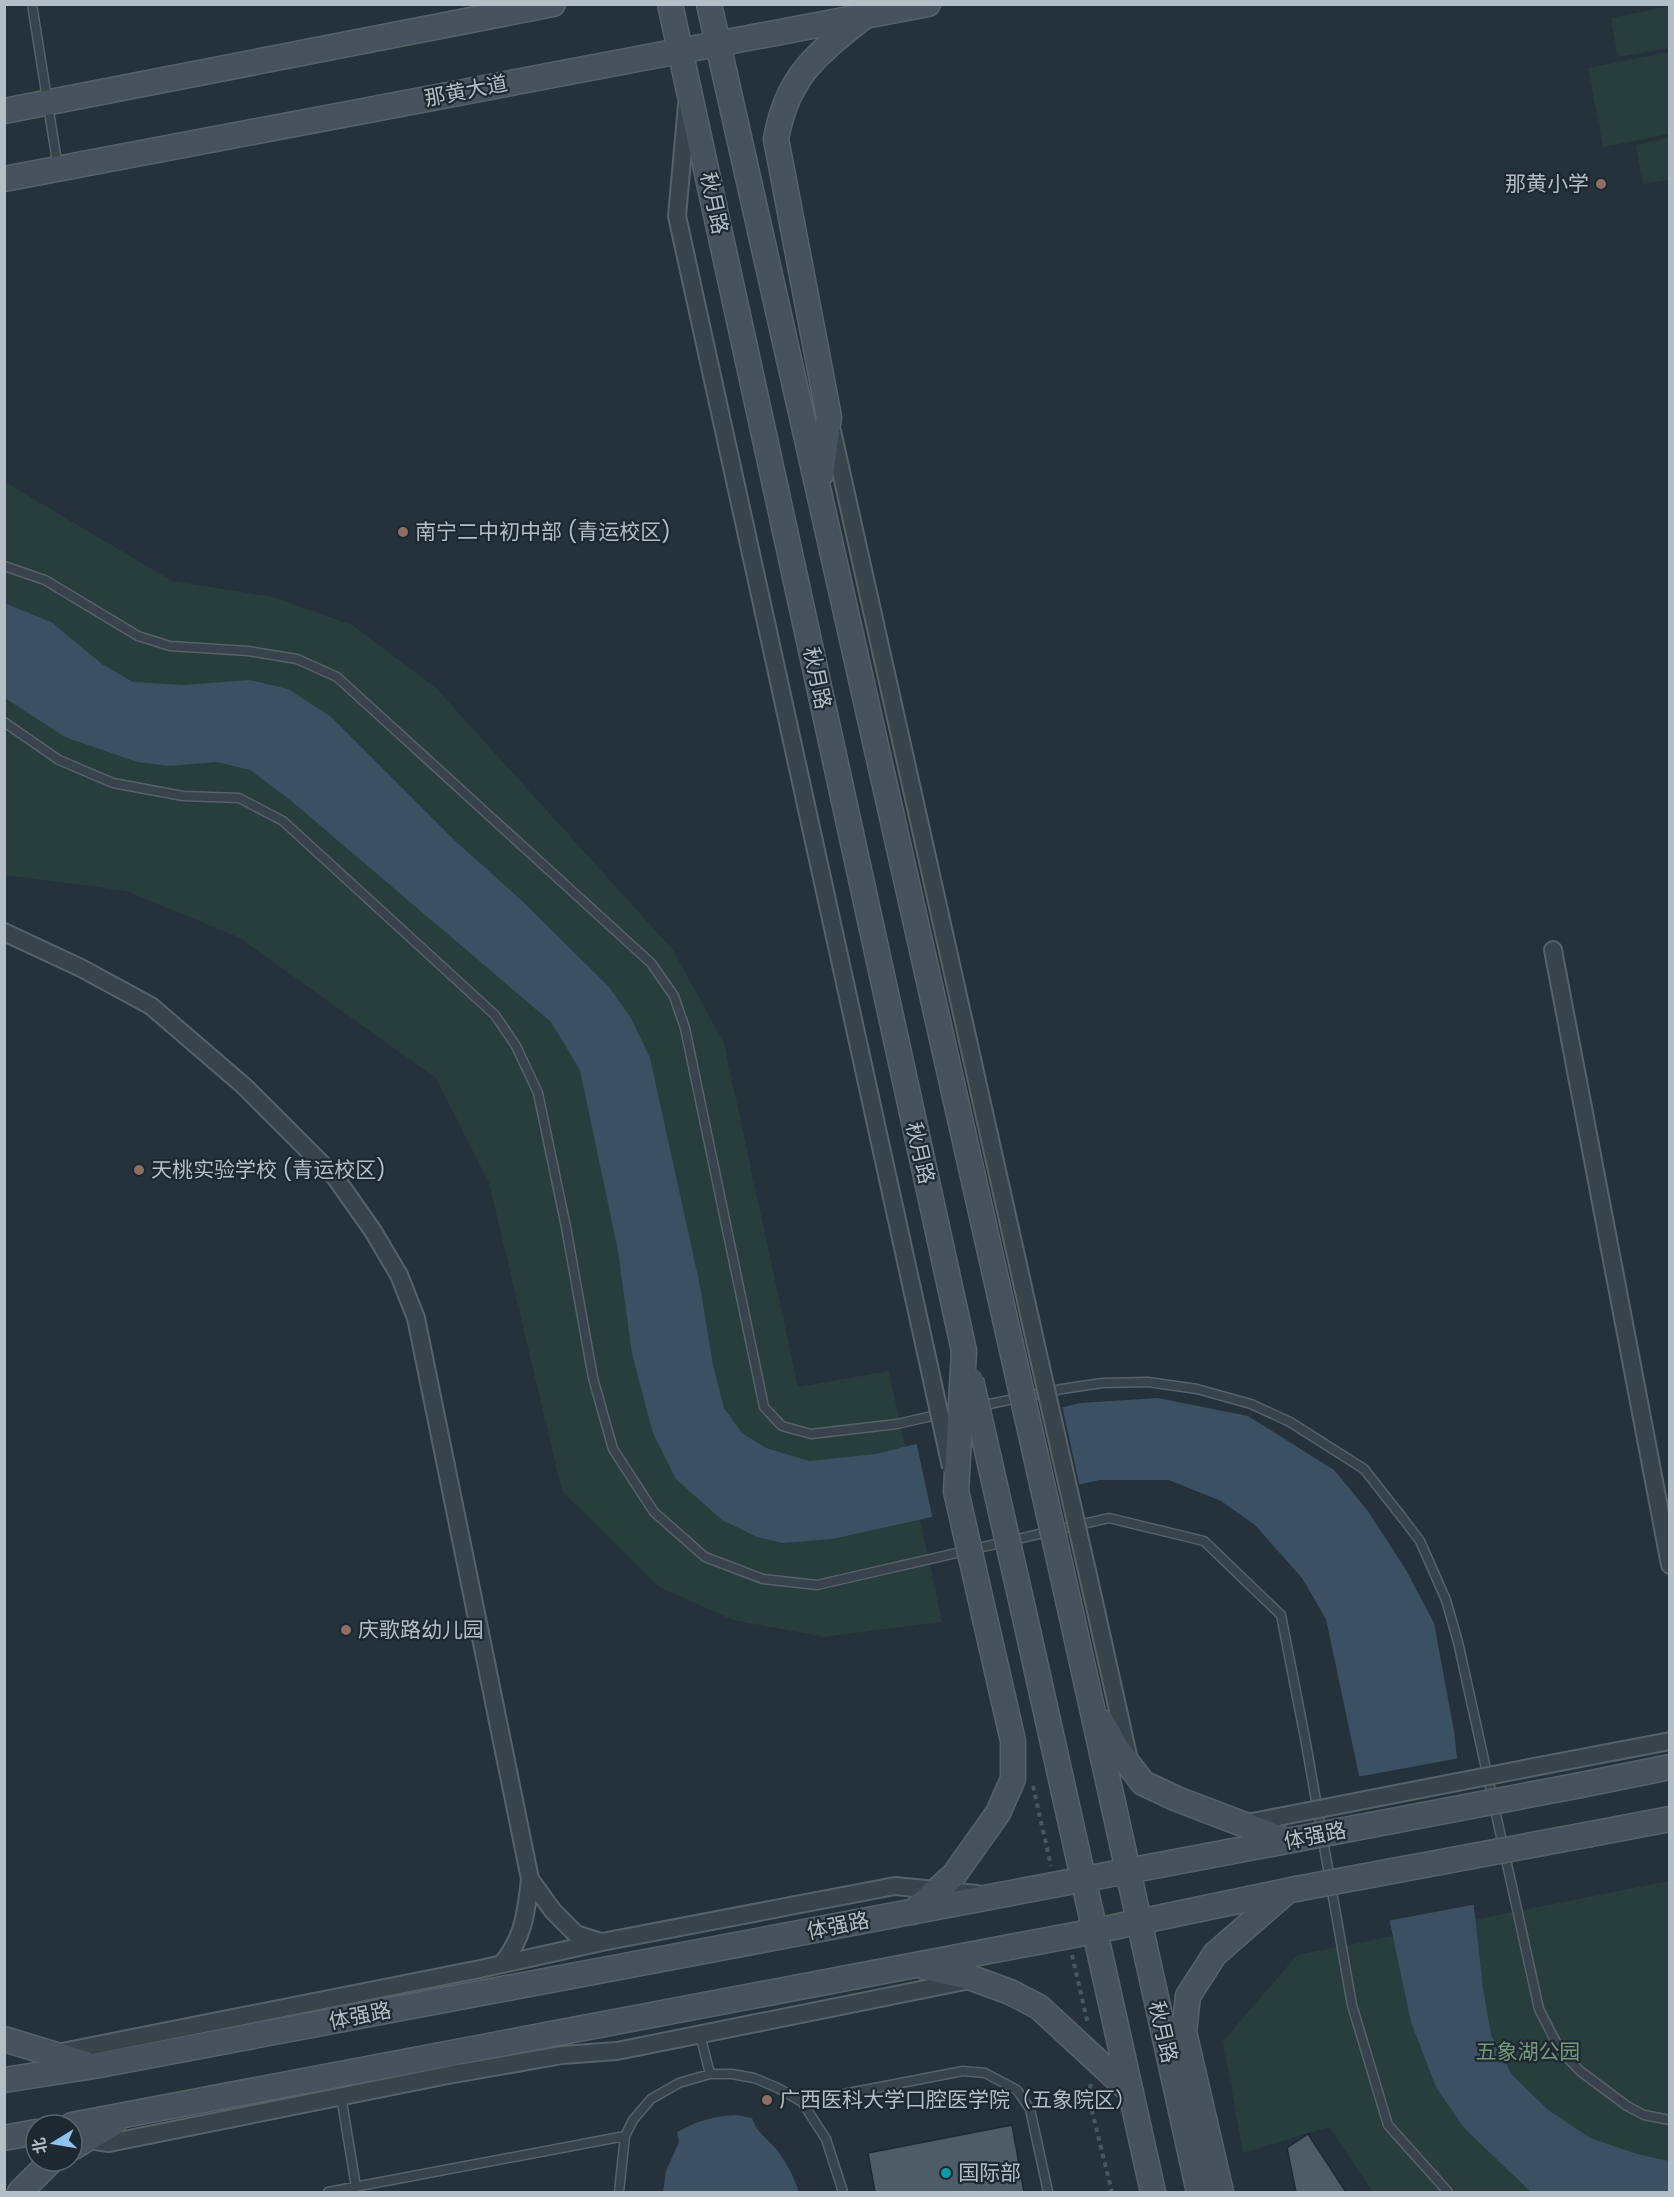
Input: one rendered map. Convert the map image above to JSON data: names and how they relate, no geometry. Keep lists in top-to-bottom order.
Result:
{
  "streets": {
    "main road": ["那黄大道", "秋月路", "体强路"]
  },
  "crossings": [
    ["那黄大道", "秋月路"],
    ["秋月路", "体强路"]
  ],
  "parks": ["五象湖公园"],
  "places": [
    "那黄小学",
    "南宁二中初中部 (青运校区)",
    "天桃实验学校 (青运校区)",
    "庆歌路幼儿园",
    "广西医科大学口腔医学院（五象院区）",
    "国际部"
  ],
  "north": "left"
}
